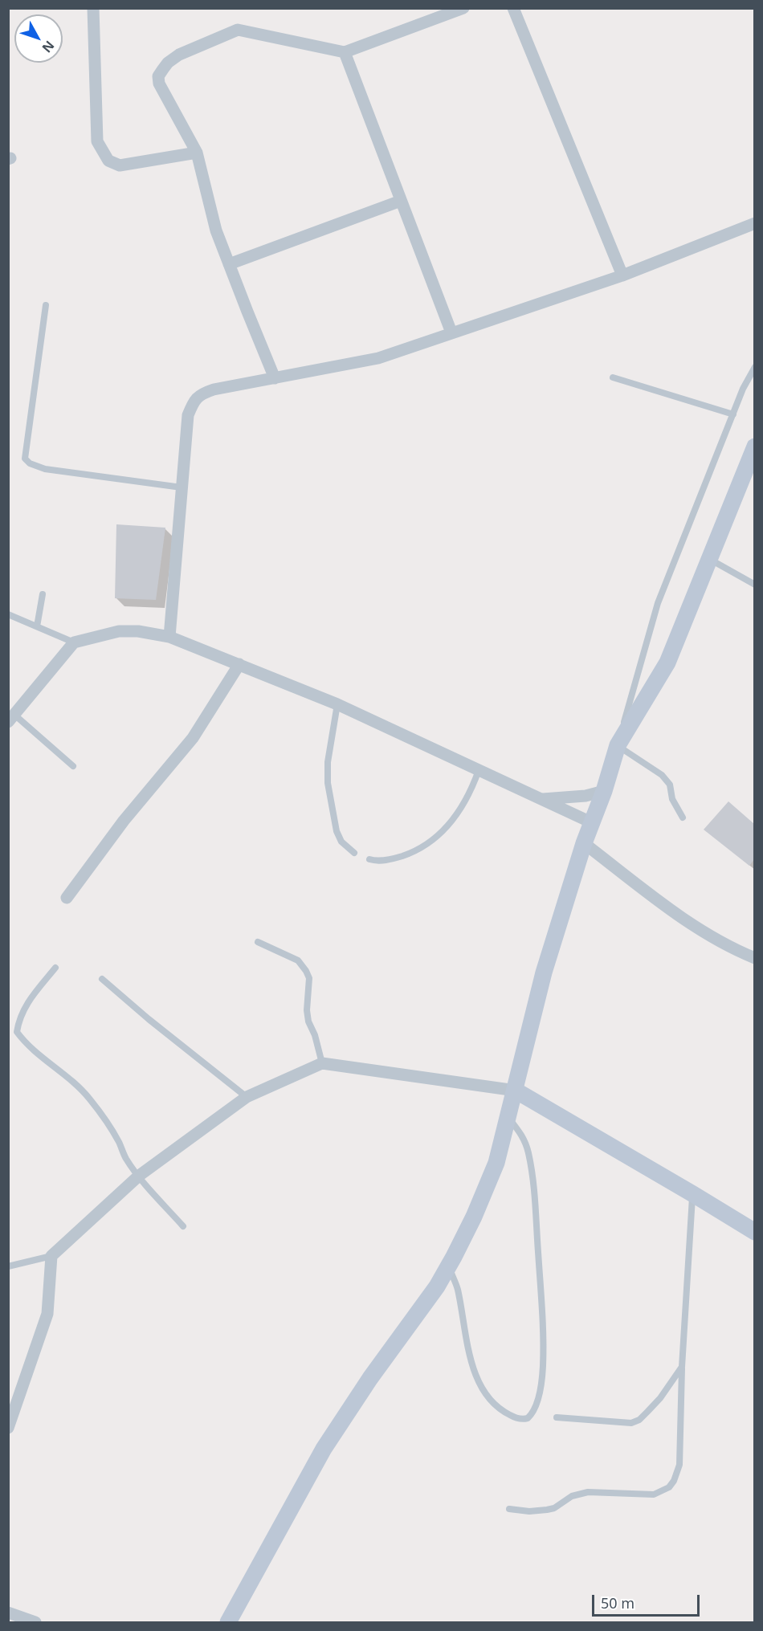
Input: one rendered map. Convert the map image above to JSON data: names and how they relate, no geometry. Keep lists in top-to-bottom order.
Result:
{
  "scale_bar": "50 m",
  "north": "bottom right"
}
